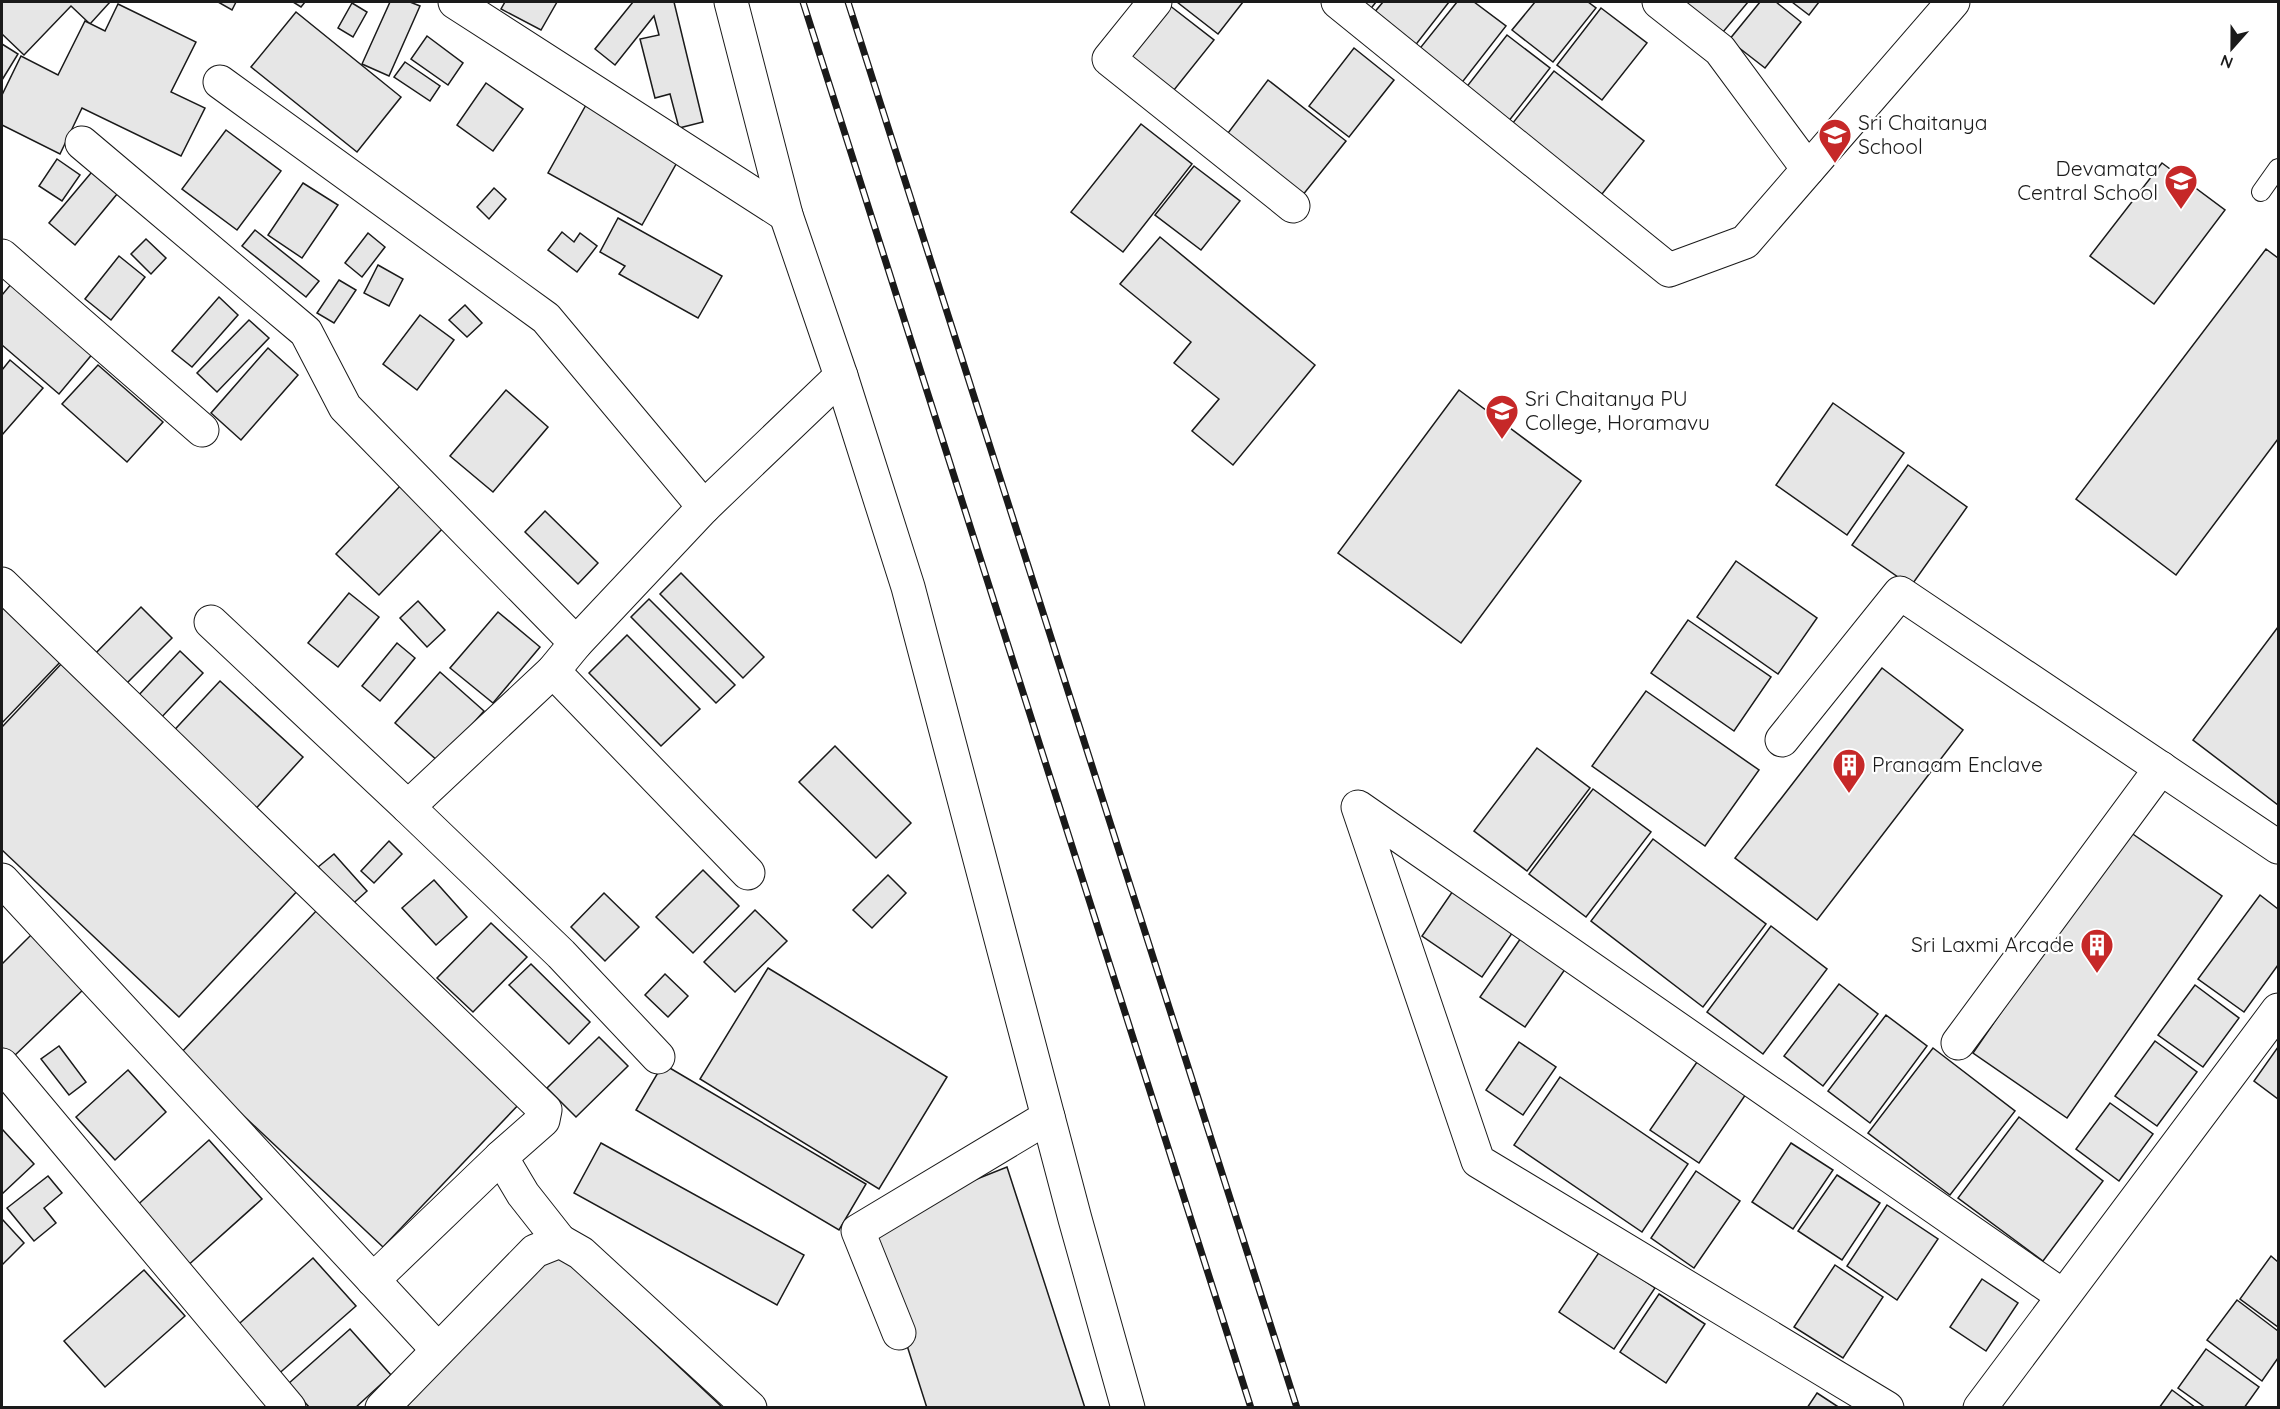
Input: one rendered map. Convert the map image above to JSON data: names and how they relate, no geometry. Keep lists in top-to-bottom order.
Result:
{
  "places": {
    "school or university": ["Sri Chaitanya School", "Devamata Central School", "Sri Chaitanya PU College, Horamavu"],
    "building": ["Pranaam Enclave", "Sri Laxmi Arcade"]
  },
  "north": "bottom"
}
